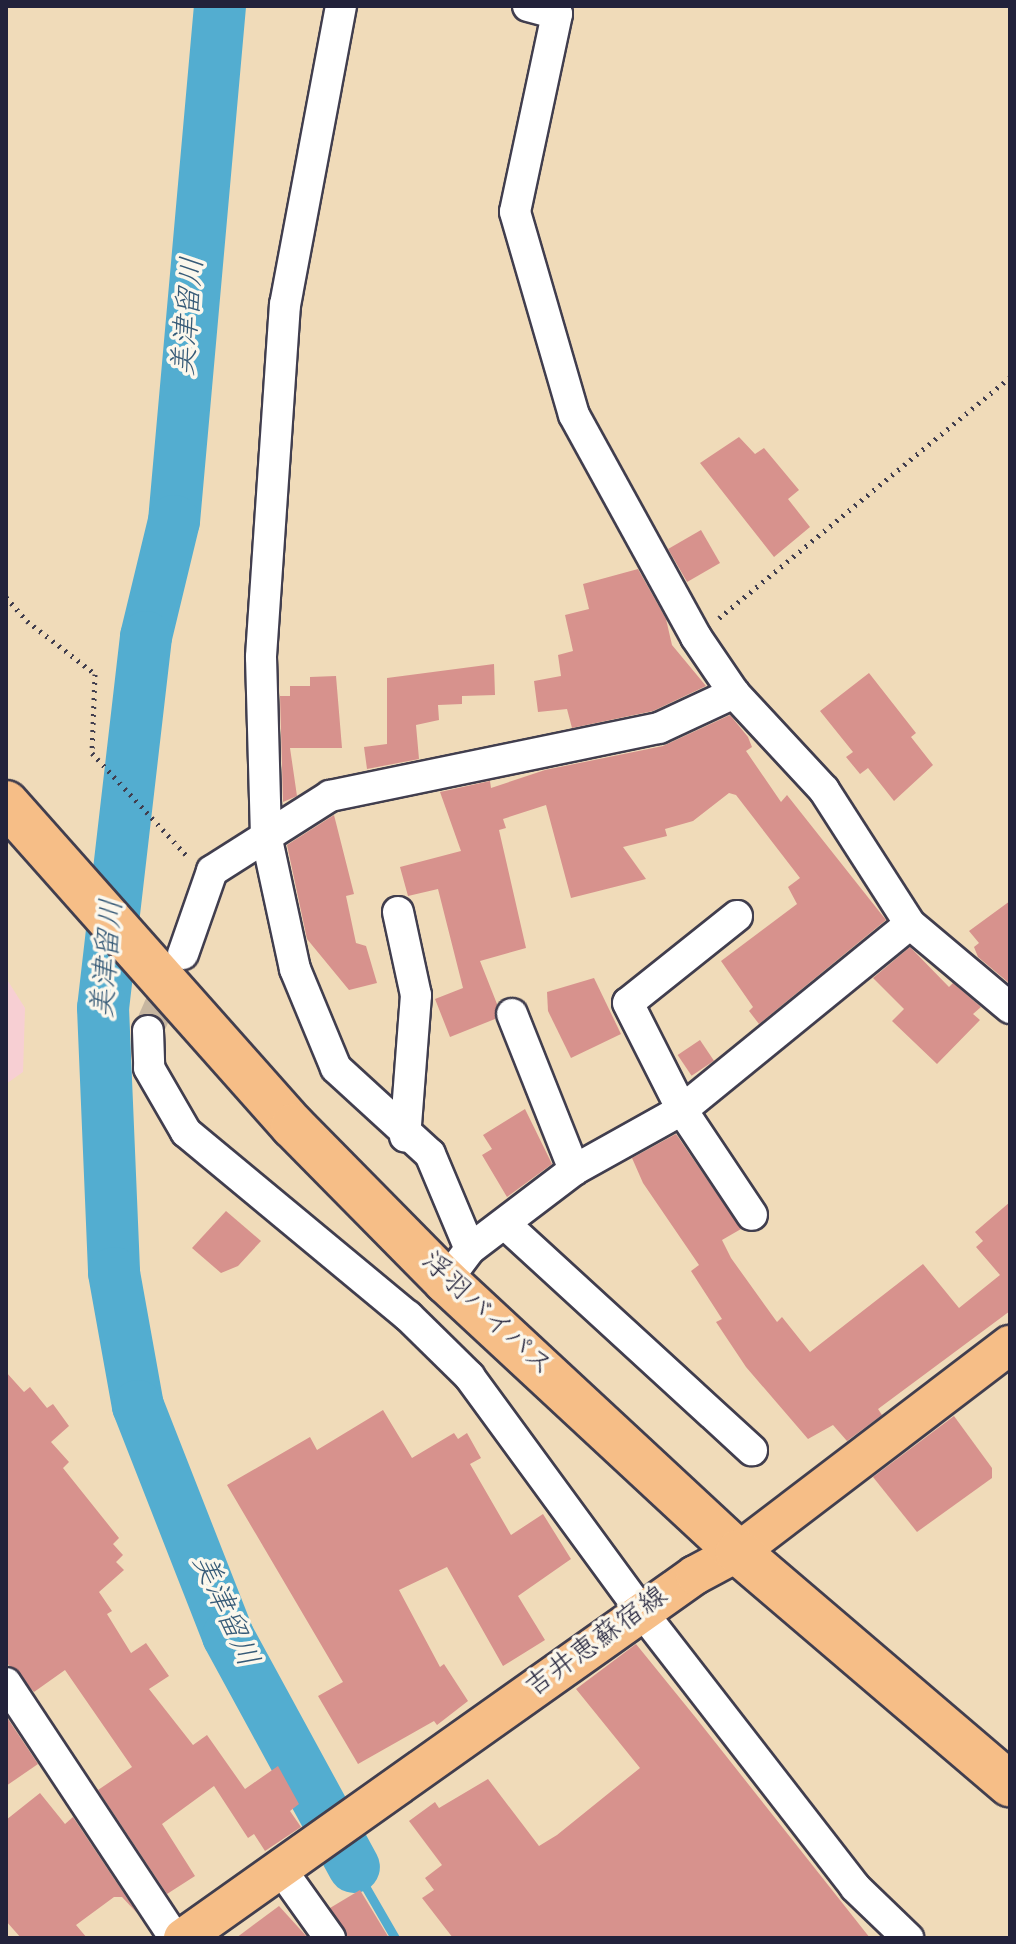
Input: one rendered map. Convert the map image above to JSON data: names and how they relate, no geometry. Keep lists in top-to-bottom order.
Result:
{
  "streets": {
    "highway": ["浮羽バイパス"],
    "main road": ["吉井恵蘇宿線"]
  },
  "crossings": [
    ["浮羽バイパス", "吉井恵蘇宿線"]
  ],
  "water": ["美津留川"]
}
